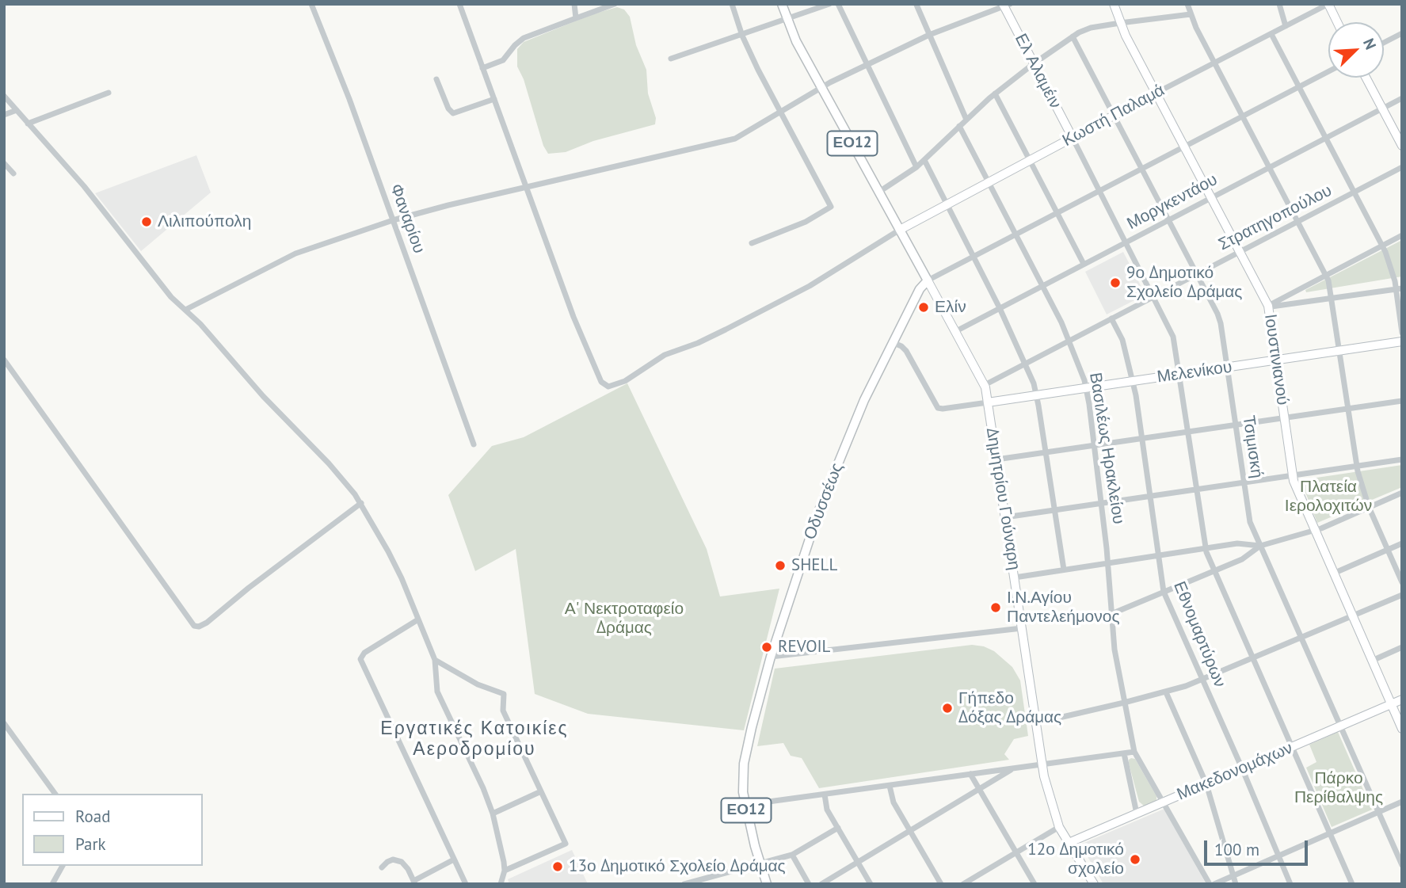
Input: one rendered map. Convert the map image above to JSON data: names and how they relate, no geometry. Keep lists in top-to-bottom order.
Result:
{
  "streets": {
    "main road": ["ΕΟ12", "Οδυσσέως"],
    "street": [
      "Ελ Αλαμέιν",
      "Κωστή Παλαμά",
      "Μοργκεντάου",
      "Στρατηγοπούλου",
      "Φαναρίου",
      "Ιουστινιανού",
      "Μελενίκου",
      "Τσιμισκή",
      "Βασιλέως Ηρακλείου",
      "Δημητρίου Γούναρη",
      "Εθνομαρτύρων",
      "Μακεδονομάχων"
    ]
  },
  "crossings": [
    ["Ελ Αλαμέιν", "Κωστή Παλαμά"],
    ["Κωστή Παλαμά", "ΕΟ12"],
    ["Κωστή Παλαμά", "Ιουστινιανού"],
    ["Κωστή Παλαμά", "Τσιμισκή"],
    ["Κωστή Παλαμά", "Βασιλέως Ηρακλείου"],
    ["ΕΟ12", "Δημητρίου Γούναρη"],
    ["ΕΟ12", "Οδυσσέως"],
    ["Μοργκεντάου", "Ιουστινιανού"],
    ["Μοργκεντάου", "Τσιμισκή"],
    ["Μοργκεντάου", "Βασιλέως Ηρακλείου"],
    ["Μοργκεντάου", "Δημητρίου Γούναρη"],
    ["Στρατηγοπούλου", "Ιουστινιανού"],
    ["Στρατηγοπούλου", "Τσιμισκή"],
    ["Στρατηγοπούλου", "Βασιλέως Ηρακλείου"],
    ["Στρατηγοπούλου", "Δημητρίου Γούναρη"],
    ["Στρατηγοπούλου", "Εθνομαρτύρων"],
    ["Ιουστινιανού", "Μελενίκου"],
    ["Ιουστινιανού", "Μακεδονομάχων"],
    ["Μελενίκου", "Τσιμισκή"],
    ["Μελενίκου", "Βασιλέως Ηρακλείου"],
    ["Μελενίκου", "Δημητρίου Γούναρη"],
    ["Μελενίκου", "Εθνομαρτύρων"],
    ["Τσιμισκή", "Μακεδονομάχων"],
    ["Βασιλέως Ηρακλείου", "Μακεδονομάχων"],
    ["Δημητρίου Γούναρη", "Οδυσσέως"],
    ["Δημητρίου Γούναρη", "Μακεδονομάχων"],
    ["Εθνομαρτύρων", "Μακεδονομάχων"]
  ],
  "districts": ["Εργατικές Κατοικίες Αεροδρομίου"],
  "parks": ["Πλατεία Ιερολοχιτών", "Α' Νεκτροταφείο Δράμας", "Πάρκο Περίθαλψης"],
  "places": [
    "Λιλιπούπολη",
    "9ο Δημοτικό Σχολείο Δράμας",
    "Ελίν",
    "SHELL",
    "Ι.Ν.Αγίου Παντελεήμονος",
    "REVOIL",
    "Γήπεδο Δόξας Δράμας",
    "12ο Δημοτικό σχολείο",
    "13ο Δημοτικό Σχολείο Δράμας"
  ],
  "legend": ["Road", "Park"],
  "scale_bar": "100 m",
  "north": "top right"
}
